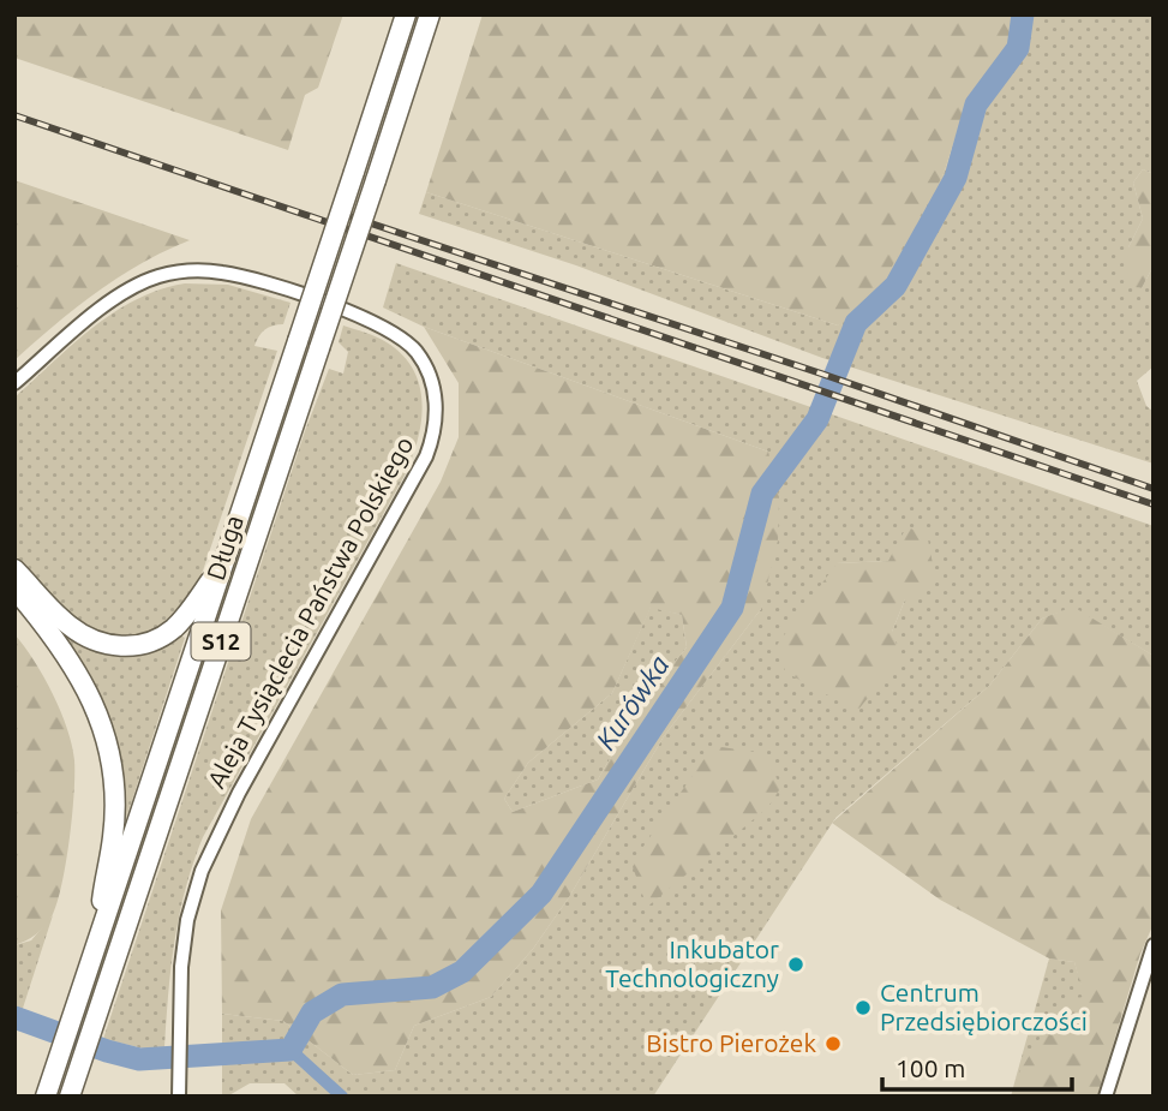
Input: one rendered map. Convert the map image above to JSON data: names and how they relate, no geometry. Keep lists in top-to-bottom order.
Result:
{
  "streets": {
    "highway": ["Długa", "S12"],
    "street": ["Aleja Tysiąclecia Państwa Polskiego"]
  },
  "crossings": [
    ["Długa", "S12"]
  ],
  "water": ["Kurówka"],
  "places": ["Inkubator Technologiczny", "Centrum Przedsiębiorczości", "Bistro Pierożek"],
  "scale_bar": "100 m"
}
